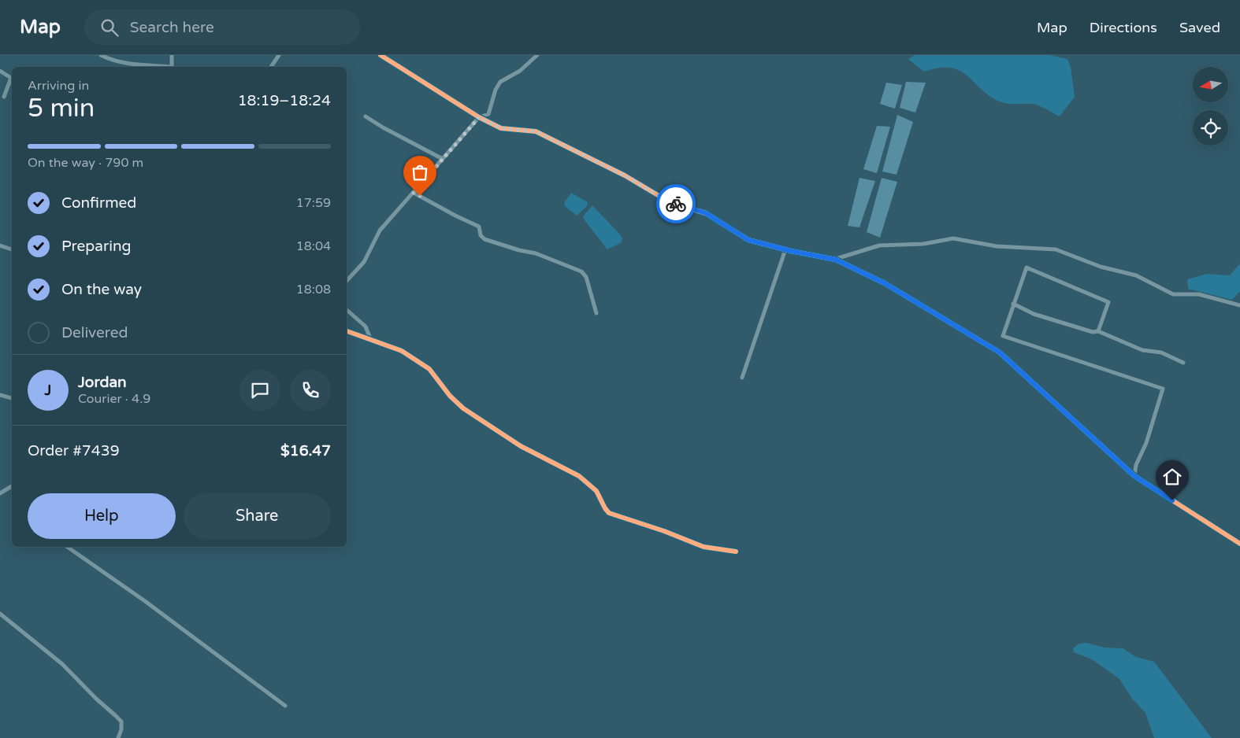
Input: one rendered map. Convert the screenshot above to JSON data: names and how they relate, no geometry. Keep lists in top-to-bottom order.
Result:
{
  "north": "left",
  "page": {
    "header": "Map",
    "search": "Search here",
    "nav": ["Map", "Directions", "Saved"],
    "heading": ["5 min", "Arriving in", "18:19–18:24"],
    "panel": [
      "Jordan",
      "Courier · 4.9",
      "Order #7439",
      "$16.47"
    ],
    "bar": "On the way · 790 m",
    "list": [
      ["Confirmed", "17:59"],
      ["Preparing", "18:04"],
      ["On the way", "18:08"],
      "Delivered"
    ],
    "round": "J",
    "buttons": ["Help", "Share"]
  }
}
